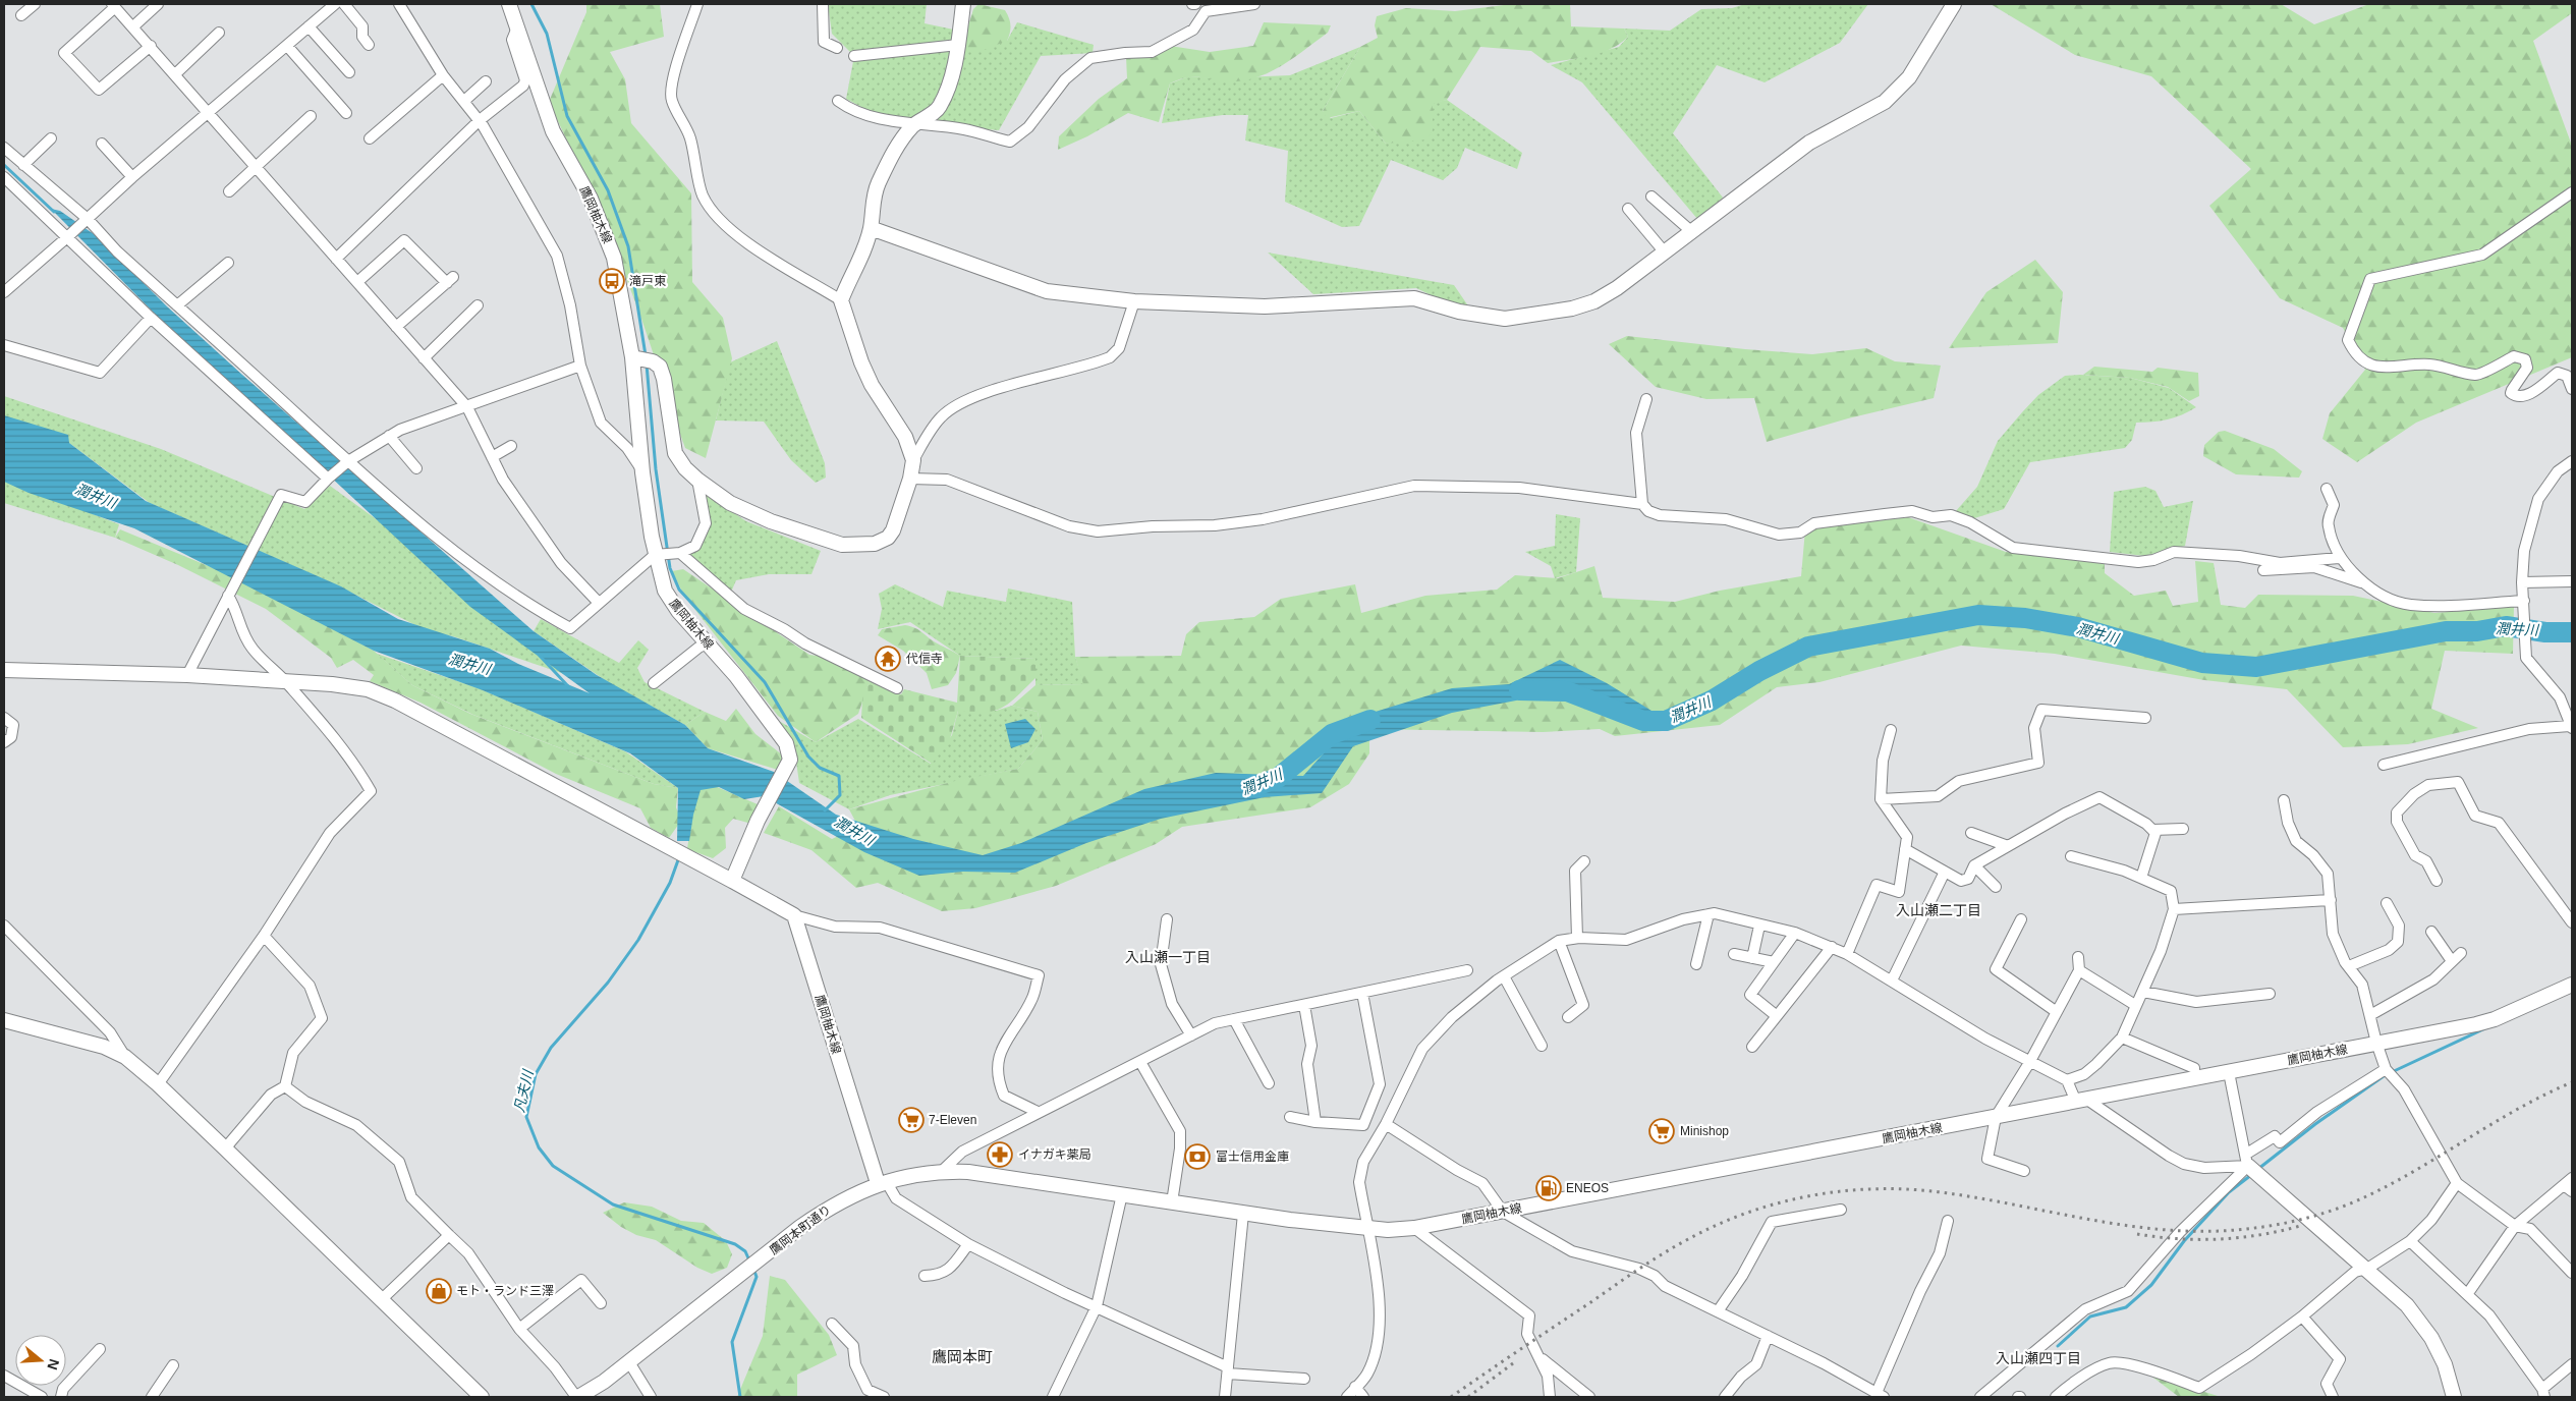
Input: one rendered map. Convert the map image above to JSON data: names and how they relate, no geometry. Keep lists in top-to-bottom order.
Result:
{
  "streets": {
    "street": ["鷹岡柚木線", "鷹岡本町通り"]
  },
  "crossings": [
    ["鷹岡柚木線", "鷹岡本町通り"]
  ],
  "districts": [
    "入山瀬二丁目",
    "入山瀬一丁目",
    "鷹岡本町",
    "入山瀬四丁目"
  ],
  "water": ["潤井川", "凡夫川"],
  "places": {
    "bus stop": ["滝戸東"],
    "temple": ["代信寺"],
    "supermarket": ["7-Eleven", "Minishop"],
    "pharmacy": ["イナガキ薬局"],
    "bank": ["富士信用金庫"],
    "fuel station": ["ENEOS"],
    "shop": ["モト・ランド三澤"]
  },
  "north": "right"
}
